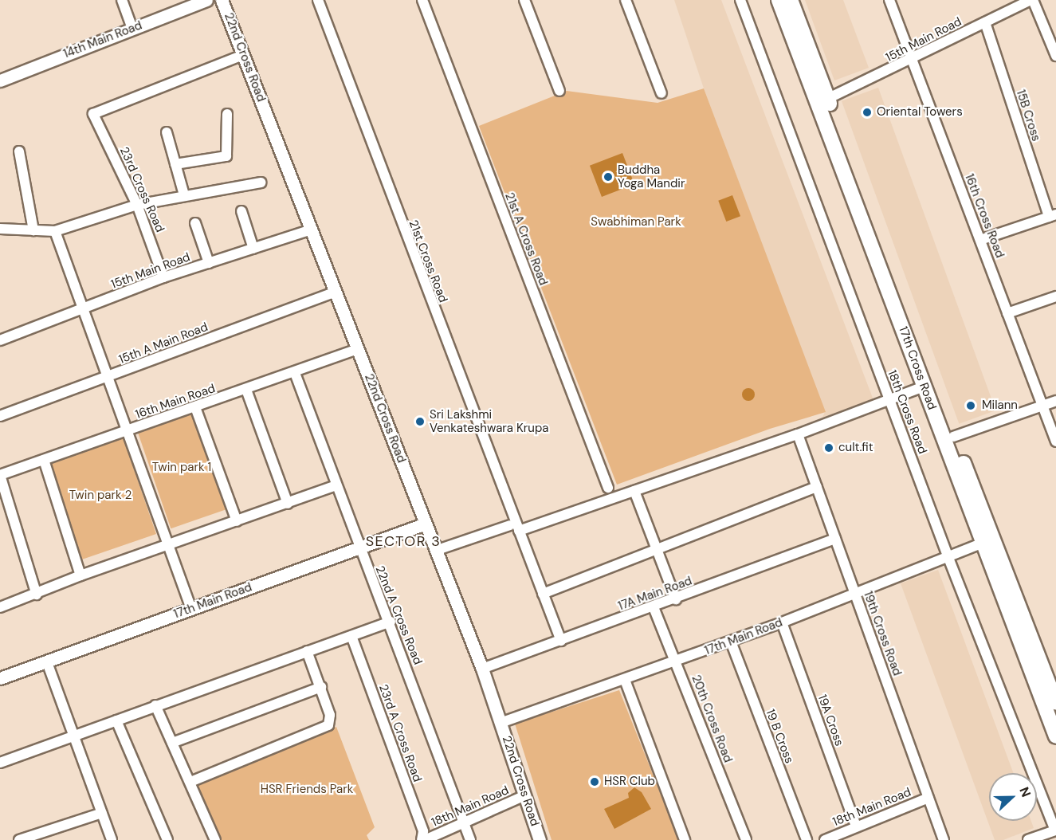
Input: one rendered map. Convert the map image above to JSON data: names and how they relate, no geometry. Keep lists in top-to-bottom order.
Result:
{
  "streets": {
    "main road": ["17th Cross Road"],
    "street": [
      "14th Main Road",
      "15th Main Road",
      "22nd Cross Road",
      "15B Cross",
      "23rd Cross Road",
      "16th Cross Road",
      "21st A Cross Road",
      "21st Cross Road",
      "15th A Main Road",
      "16th Main Road",
      "18th Cross Road",
      "17A Main Road",
      "17th Main Road",
      "22nd A Cross Road",
      "19th Cross Road",
      "20th Cross Road",
      "19A Cross",
      "23rd A Cross Road",
      "19 B Cross",
      "18th Main Road"
    ]
  },
  "crossings": [
    ["15th Main Road", "22nd Cross Road"],
    ["15th Main Road", "15B Cross"],
    ["15th Main Road", "23rd Cross Road"],
    ["15th Main Road", "16th Cross Road"],
    ["15th Main Road", "17th Cross Road"],
    ["22nd Cross Road", "23rd Cross Road"],
    ["22nd Cross Road", "15th A Main Road"],
    ["22nd Cross Road", "16th Main Road"],
    ["22nd Cross Road", "17A Main Road"],
    ["22nd Cross Road", "17th Main Road"],
    ["22nd Cross Road", "18th Main Road"],
    ["21st Cross Road", "17A Main Road"],
    ["17th Cross Road", "17th Main Road"],
    ["16th Main Road", "22nd A Cross Road"],
    ["18th Cross Road", "17th Main Road"],
    ["17A Main Road", "19th Cross Road"],
    ["17A Main Road", "20th Cross Road"],
    ["17th Main Road", "22nd A Cross Road"],
    ["17th Main Road", "19th Cross Road"],
    ["17th Main Road", "20th Cross Road"],
    ["17th Main Road", "19A Cross"],
    ["17th Main Road", "19 B Cross"],
    ["22nd A Cross Road", "18th Main Road"],
    ["19th Cross Road", "18th Main Road"],
    ["19A Cross", "18th Main Road"]
  ],
  "districts": ["SECTOR 3"],
  "parks": [
    "Swabhiman Park",
    "Twin park 1",
    "Twin park 2",
    "HSR Friends Park"
  ],
  "places": [
    "Oriental Towers",
    "Buddha Yoga Mandir",
    "Milann",
    "Sri Lakshmi Venkateshwara Krupa",
    "cult.fit",
    "HSR Club"
  ],
  "north": "right"
}
